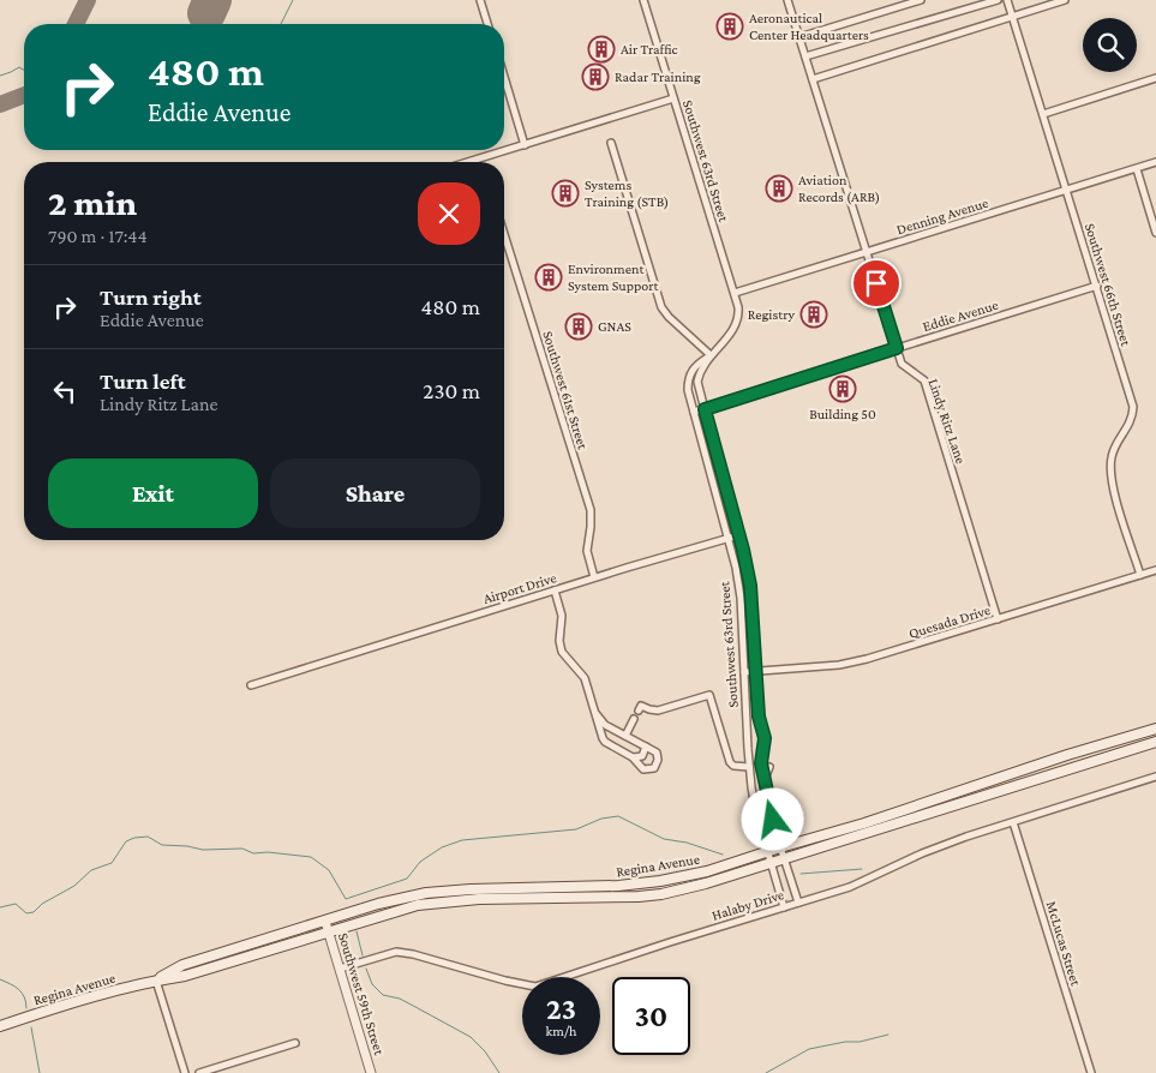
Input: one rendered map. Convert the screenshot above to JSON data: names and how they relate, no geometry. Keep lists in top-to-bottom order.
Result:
{
  "streets": {
    "main road": ["Regina Avenue"],
    "street": [
      "Southwest 63rd Street",
      "Denning Avenue",
      "Southwest 66th Street",
      "Eddie Avenue",
      "Southwest 61st Street",
      "Lindy Ritz Lane",
      "Airport Drive",
      "Quesada Drive",
      "Halaby Drive",
      "McLucas Street",
      "Southwest 59th Street"
    ]
  },
  "crossings": [
    ["Southwest 63rd Street", "Denning Avenue"],
    ["Southwest 63rd Street", "Eddie Avenue"],
    ["Southwest 63rd Street", "Airport Drive"],
    ["Southwest 63rd Street", "Quesada Drive"],
    ["Southwest 63rd Street", "Regina Avenue"],
    ["Southwest 63rd Street", "Halaby Drive"],
    ["Denning Avenue", "Southwest 66th Street"],
    ["Denning Avenue", "Lindy Ritz Lane"],
    ["Southwest 66th Street", "Eddie Avenue"],
    ["Southwest 66th Street", "Quesada Drive"],
    ["Eddie Avenue", "Lindy Ritz Lane"],
    ["Southwest 61st Street", "Airport Drive"],
    ["Lindy Ritz Lane", "Quesada Drive"],
    ["Regina Avenue", "Southwest 59th Street"],
    ["Halaby Drive", "McLucas Street"],
    ["Halaby Drive", "Southwest 59th Street"]
  ],
  "places": {
    "building": [
      "Aeronautical Center Headquarters",
      "Air Traffic",
      "Radar Training",
      "Aviation Records (ARB)",
      "Systems Training (STB)",
      "Environment System Support",
      "Registry",
      "GNAS",
      "Building 50"
    ]
  },
  "page": {
    "turn": ["480 m", "Eddie Avenue"],
    "heading": ["2 min", "790 m · 17:44"],
    "list": [
      {
        "name": "Turn right",
        "note": "Eddie Avenue",
        "value": "480 m"
      },
      {
        "name": "Turn left",
        "note": "Lindy Ritz Lane",
        "value": "230 m"
      }
    ],
    "buttons": ["Exit", "Share"],
    "speed": "23 km/h",
    "limit": "30"
  }
}
